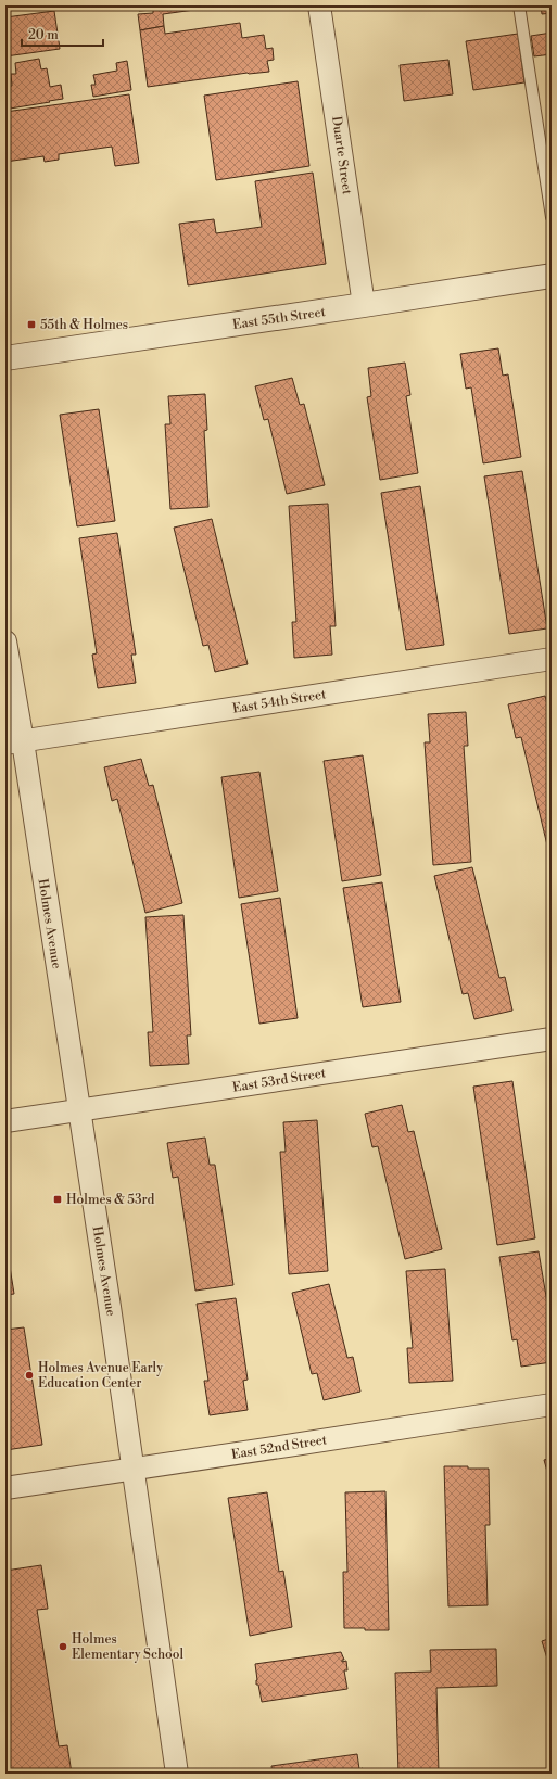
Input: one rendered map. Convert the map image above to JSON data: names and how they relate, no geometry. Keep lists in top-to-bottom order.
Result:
{
  "streets": {
    "street": [
      "Duarte Street",
      "East 55th Street",
      "East 54th Street",
      "Holmes Avenue",
      "East 53rd Street",
      "East 52nd Street"
    ]
  },
  "crossings": [
    ["Duarte Street", "East 55th Street"],
    ["East 54th Street", "Holmes Avenue"],
    ["Holmes Avenue", "East 53rd Street"],
    ["Holmes Avenue", "East 52nd Street"]
  ],
  "places": {
    "transit": ["55th & Holmes", "Holmes & 53rd"],
    "other": ["Holmes Avenue Early Education Center", "Holmes Elementary School"]
  },
  "scale_bar": "20 m"
}
